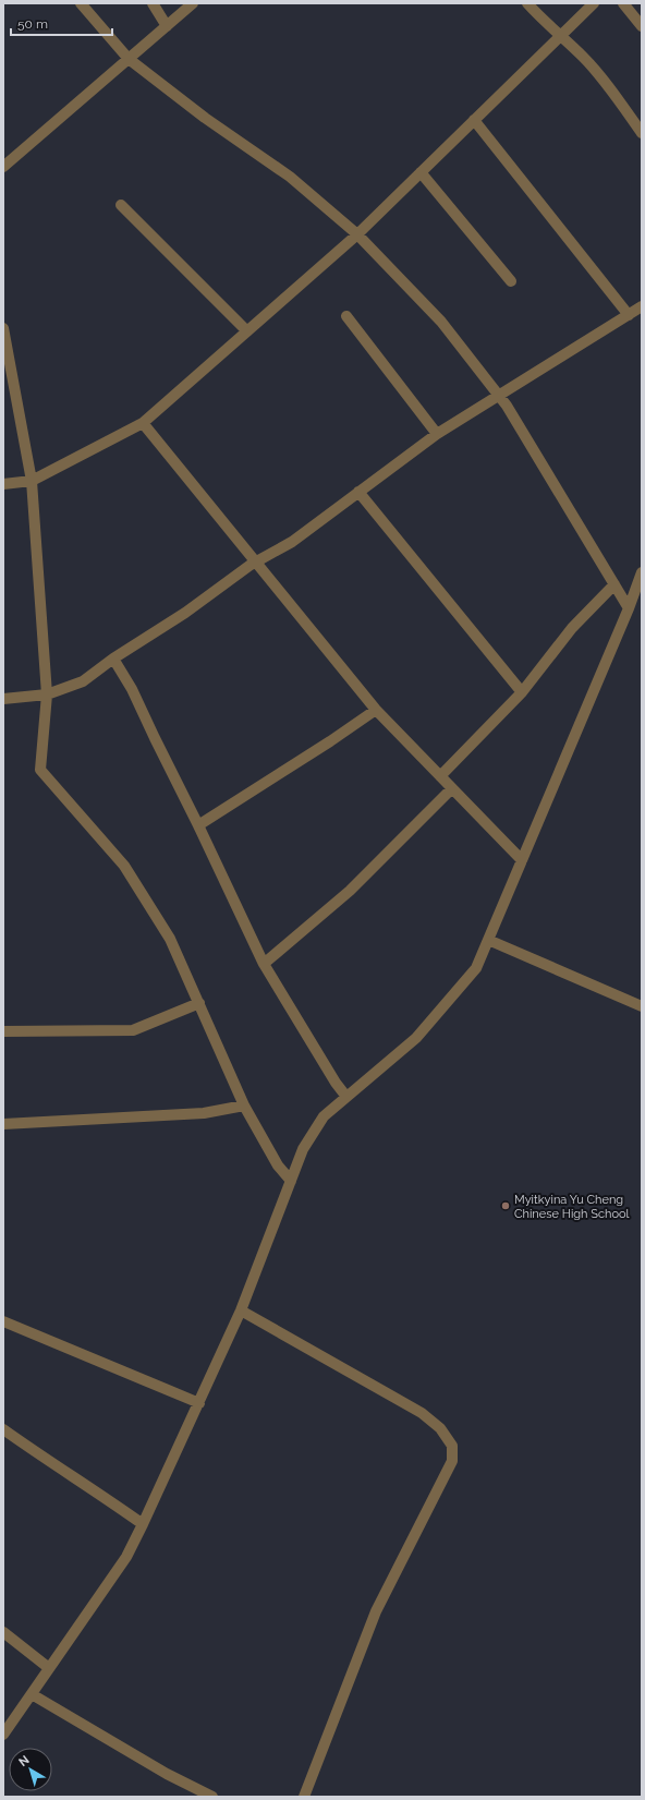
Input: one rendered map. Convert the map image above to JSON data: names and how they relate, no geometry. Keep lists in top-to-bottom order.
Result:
{
  "places": ["Myitkyina Yu Cheng Chinese High School"],
  "scale_bar": "50 m",
  "north": "top left"
}
